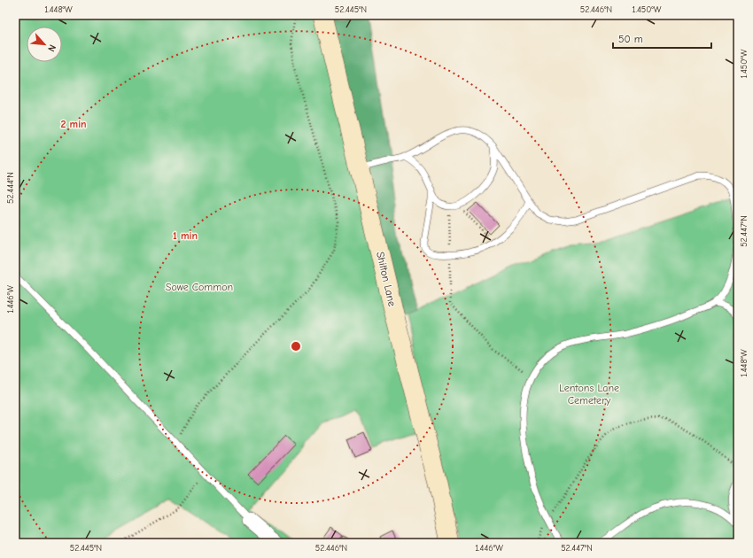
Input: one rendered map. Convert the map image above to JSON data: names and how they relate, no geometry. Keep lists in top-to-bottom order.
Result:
{
  "streets": {
    "street": ["Shilton Lane"]
  },
  "parks": ["Sowe Common", "Lentons Lane Cemetery"],
  "scale_bar": "50 m",
  "north": "bottom right",
  "coordinates": [
    "1.448°W",
    "52.445°N",
    "52.446°N",
    "1.450°W",
    "52.444°N",
    "52.447°N",
    "1.446°W"
  ],
  "rings": ["2 min", "1 min"]
}
